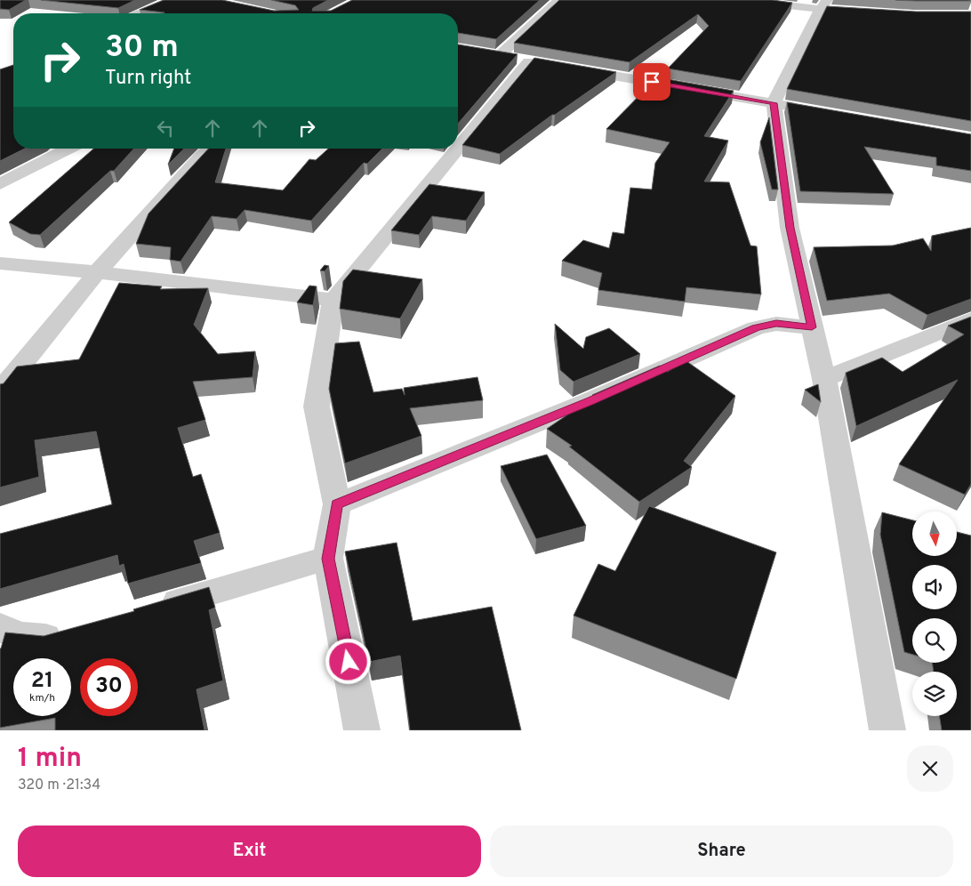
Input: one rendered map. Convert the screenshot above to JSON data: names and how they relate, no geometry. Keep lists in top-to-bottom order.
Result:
{
  "north": "bottom",
  "page": {
    "turn": ["30 m", "Turn right"],
    "speed": "21 km/h",
    "limit": "30",
    "heading": ["1 min", "320 m · 21:34"],
    "buttons": ["Exit", "Share"]
  }
}
